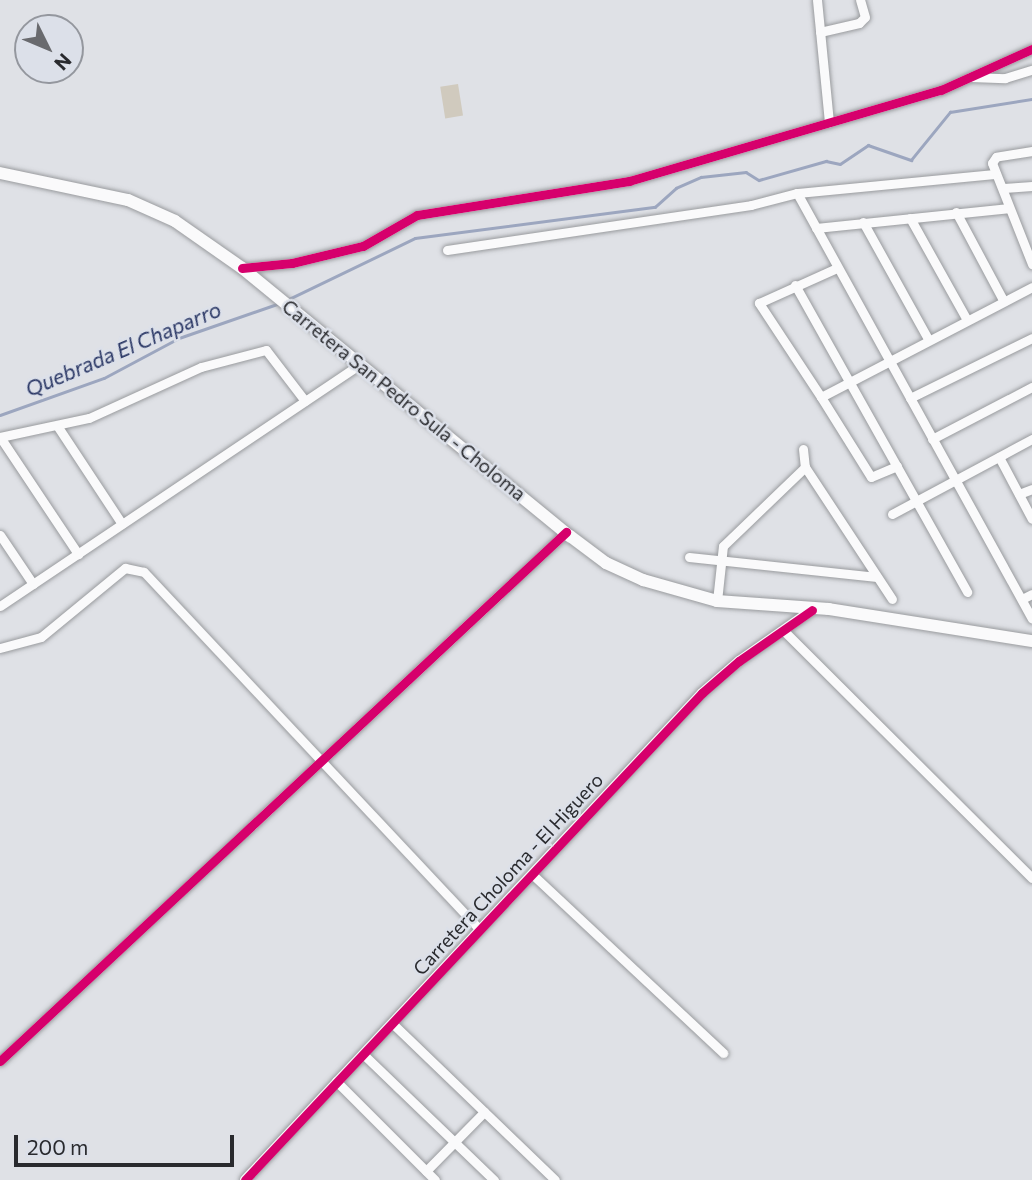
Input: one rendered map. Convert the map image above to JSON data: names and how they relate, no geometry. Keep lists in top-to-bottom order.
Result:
{
  "streets": {
    "main road": ["Carretera San Pedro Sula - Choloma"],
    "street": ["Carretera Choloma - El Higuero"]
  },
  "crossings": [
    ["Carretera San Pedro Sula - Choloma", "Carretera Choloma - El Higuero"]
  ],
  "water": ["Quebrada El Chaparro"],
  "scale_bar": "200 m",
  "north": "bottom right"
}
